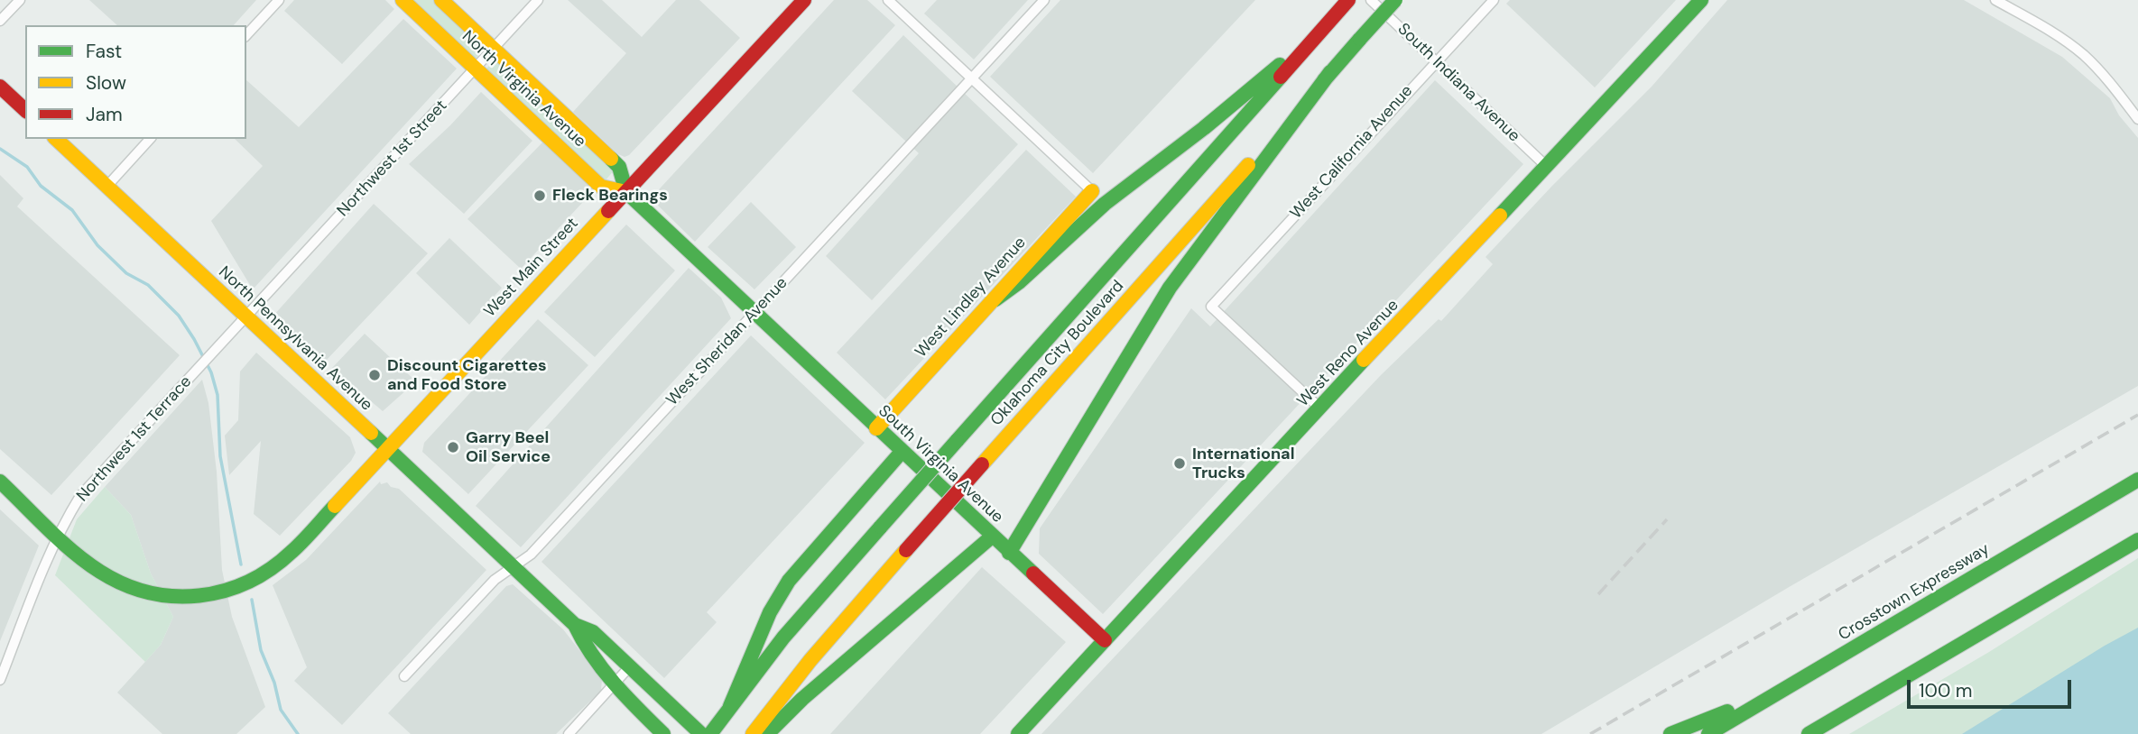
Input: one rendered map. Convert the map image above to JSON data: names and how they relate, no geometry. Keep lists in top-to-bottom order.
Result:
{
  "streets": {
    "main road": [
      "North Virginia Avenue",
      "West Main Street",
      "West Lindley Avenue",
      "North Pennsylvania Avenue",
      "Oklahoma City Boulevard",
      "West Reno Avenue",
      "South Virginia Avenue",
      "Crosstown Expressway"
    ],
    "street": [
      "South Indiana Avenue",
      "West California Avenue",
      "Northwest 1st Street",
      "West Sheridan Avenue",
      "Northwest 1st Terrace"
    ]
  },
  "crossings": [
    ["South Indiana Avenue", "West California Avenue"],
    ["South Indiana Avenue", "West Reno Avenue"],
    ["North Virginia Avenue", "Northwest 1st Street"],
    ["North Virginia Avenue", "West Main Street"],
    ["North Virginia Avenue", "West Sheridan Avenue"],
    ["North Virginia Avenue", "South Virginia Avenue"],
    ["West California Avenue", "West Reno Avenue"],
    ["Northwest 1st Street", "North Pennsylvania Avenue"],
    ["Northwest 1st Street", "Northwest 1st Terrace"],
    ["West Main Street", "North Pennsylvania Avenue"],
    ["West Main Street", "Northwest 1st Terrace"],
    ["West Lindley Avenue", "South Virginia Avenue"],
    ["North Pennsylvania Avenue", "West Sheridan Avenue"],
    ["North Pennsylvania Avenue", "Northwest 1st Terrace"],
    ["West Sheridan Avenue", "South Virginia Avenue"],
    ["West Reno Avenue", "South Virginia Avenue"]
  ],
  "places": [
    "Fleck Bearings",
    "Discount Cigarettes and Food Store",
    "Garry Beel Oil Service",
    "International Trucks"
  ],
  "legend": ["Fast", "Slow", "Jam"],
  "scale_bar": "100 m"
}
